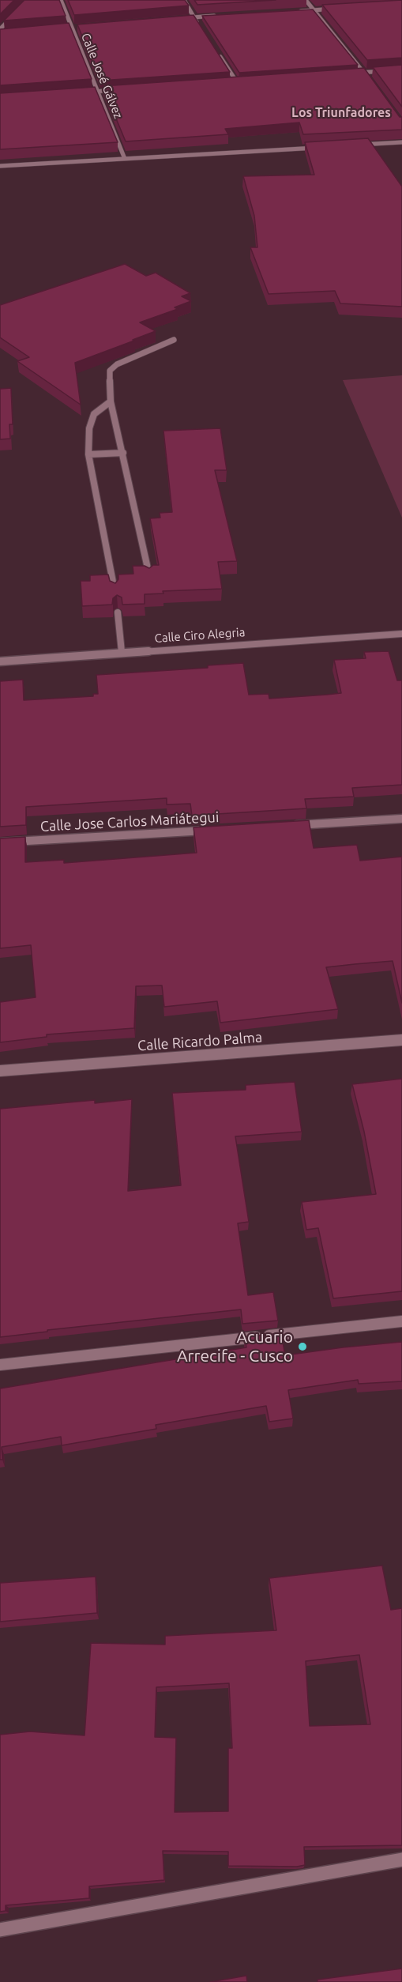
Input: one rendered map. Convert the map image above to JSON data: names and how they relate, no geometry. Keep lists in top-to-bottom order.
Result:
{
  "streets": {
    "street": [
      "Calle José Gálvez",
      "Calle Ciro Alegria",
      "Calle Jose Carlos Mariátegui",
      "Calle Ricardo Palma"
    ]
  },
  "districts": ["Los Triunfadores"],
  "places": ["Acuario Arrecife - Cusco"]
}
